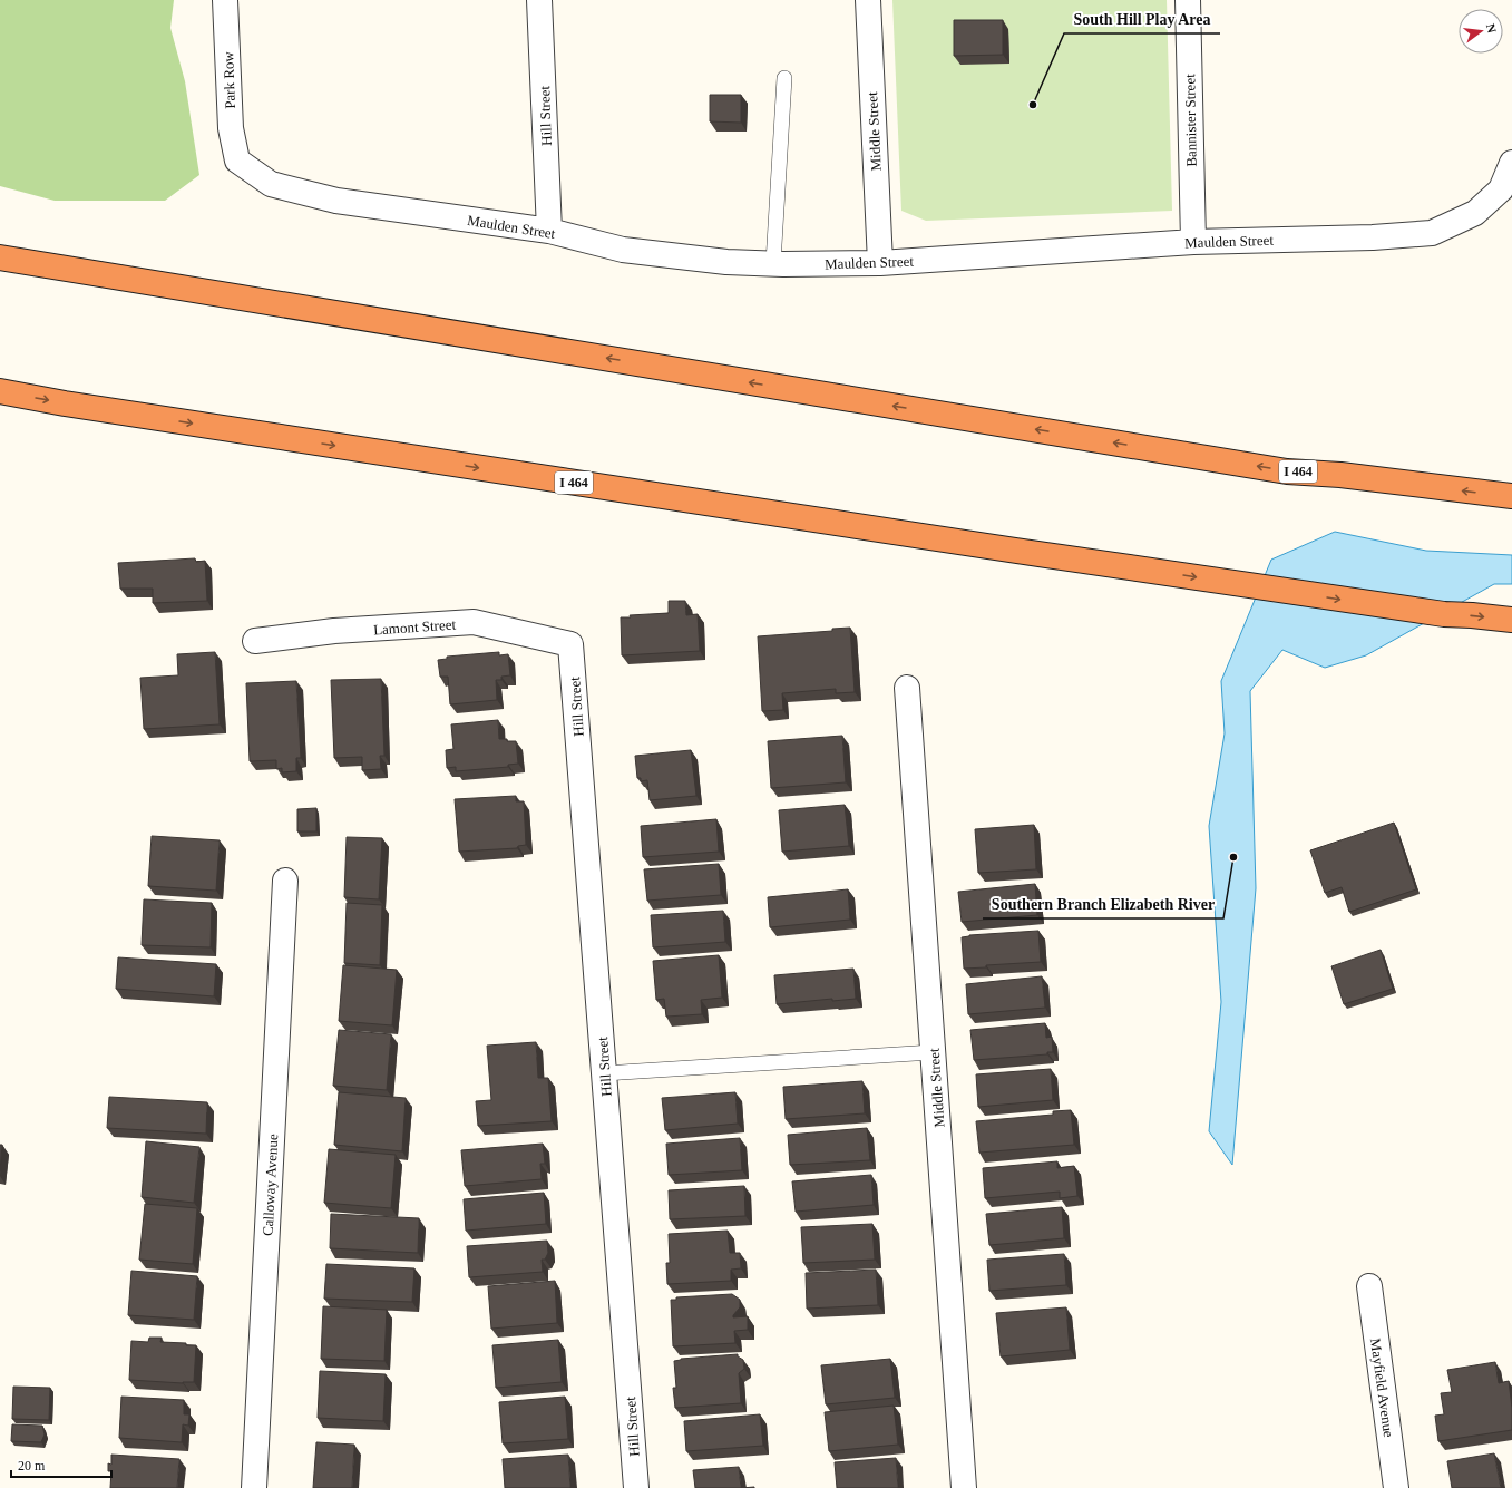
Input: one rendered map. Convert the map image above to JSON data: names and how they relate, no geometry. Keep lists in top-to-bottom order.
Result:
{
  "streets": {
    "highway": ["I 464"],
    "street": [
      "Park Row",
      "Hill Street",
      "Bannister Street",
      "Middle Street",
      "Maulden Street",
      "Lamont Street",
      "Calloway Avenue",
      "Mayfield Avenue"
    ]
  },
  "crossings": [
    ["Park Row", "Maulden Street"],
    ["Hill Street", "Maulden Street"],
    ["Hill Street", "Lamont Street"],
    ["Bannister Street", "Maulden Street"],
    ["Middle Street", "Maulden Street"]
  ],
  "places": ["South Hill Play Area", "Southern Branch Elizabeth River"],
  "scale_bar": "20 m",
  "north": "right"
}
